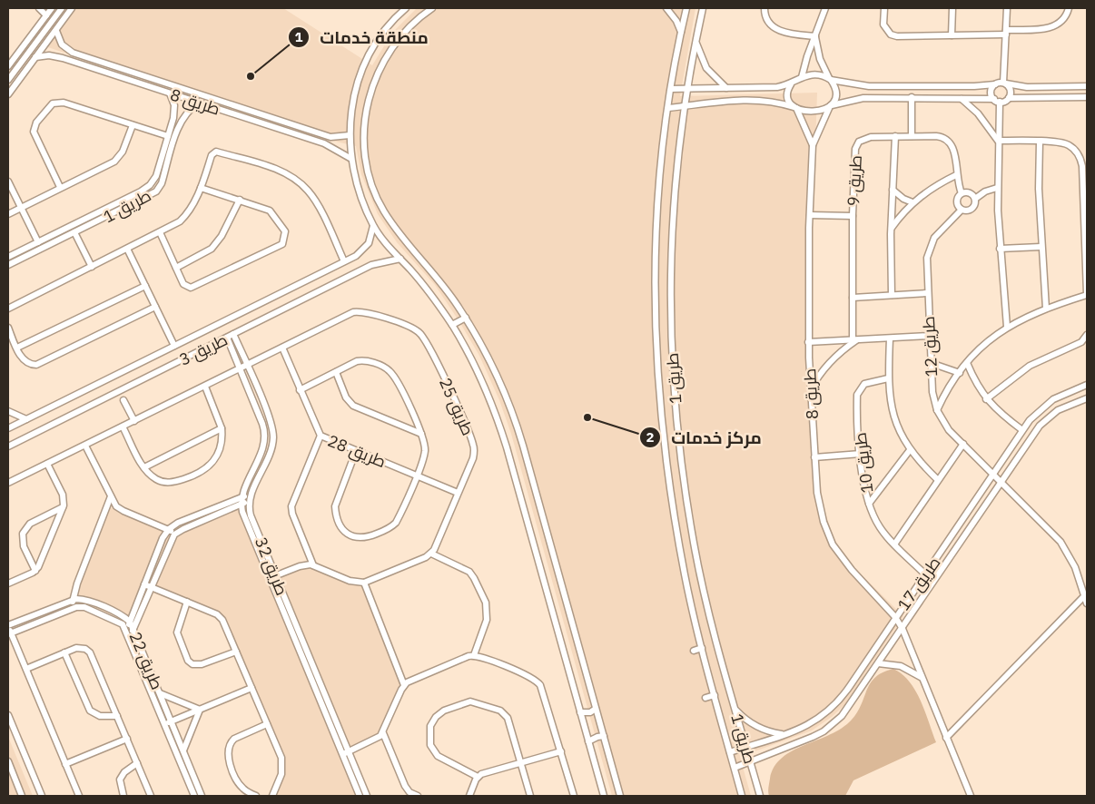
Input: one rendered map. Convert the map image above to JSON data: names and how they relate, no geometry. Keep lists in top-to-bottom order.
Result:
{
  "streets": {
    "street": [
      "طريق 8",
      "طريق 9",
      "طريق 1",
      "طريق 12",
      "طريق 3",
      "طريق 25",
      "طريق 28",
      "طريق 10",
      "طريق 32",
      "طريق 17",
      "طريق 22"
    ]
  },
  "crossings": [
    ["طريق 8", "طريق 1"],
    ["طريق 8", "طريق 17"],
    ["طريق 9", "طريق 12"],
    ["طريق 1", "طريق 17"],
    ["طريق 12", "طريق 17"],
    ["طريق 3", "طريق 32"],
    ["طريق 25", "طريق 28"],
    ["طريق 25", "طريق 32"],
    ["طريق 10", "طريق 17"]
  ],
  "places": ["منطقة خدمات", "مركز خدمات"]
}
